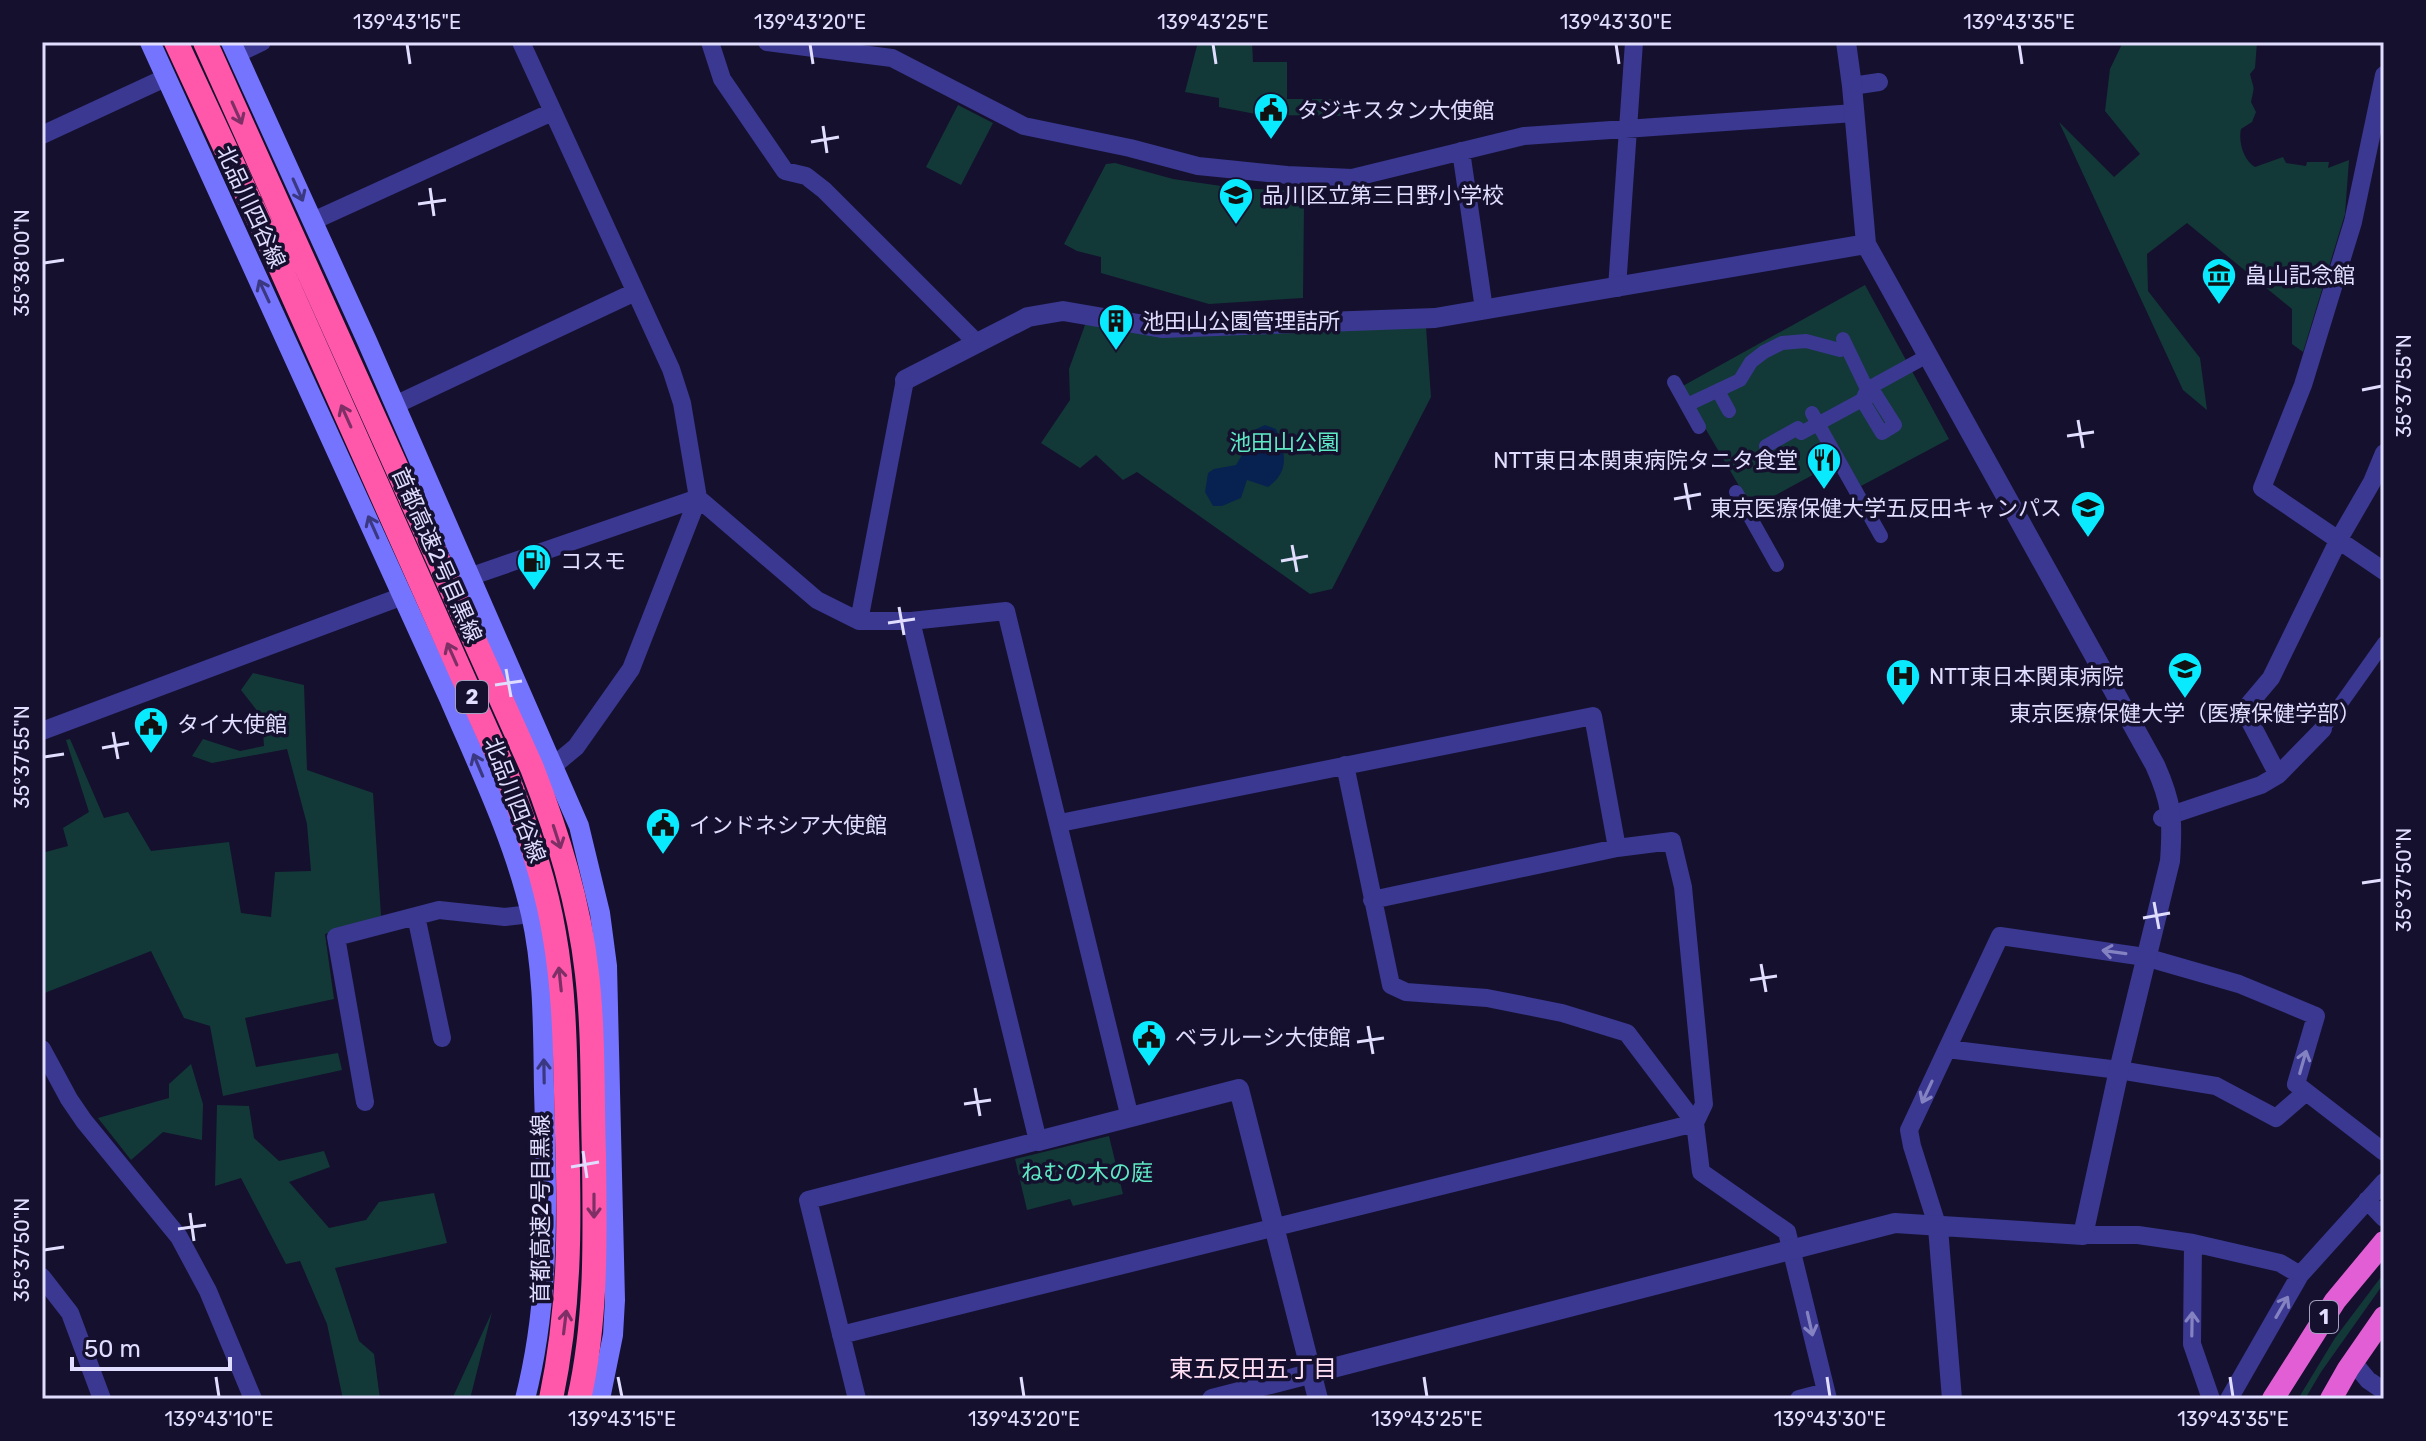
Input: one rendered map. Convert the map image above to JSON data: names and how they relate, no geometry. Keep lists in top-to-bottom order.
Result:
{
  "streets": {
    "highway": ["首都高速2号目黒線", "2", "1"],
    "main road": ["北品川四谷線"]
  },
  "districts": ["東五反田五丁目"],
  "parks": ["池田山公園", "ねむの木の庭"],
  "places": {
    "public building": [
      "タジキスタン大使館",
      "タイ大使館",
      "インドネシア大使館",
      "ベラルーシ大使館"
    ],
    "school or university": ["品川区立第三日野小学校", "東京医療保健大学五反田キャンパス", "東京医療保健大学（医療保健学部）"],
    "museum": ["畠山記念館"],
    "building": ["池田山公園管理詰所"],
    "restaurant": ["NTT東日本関東病院タニタ食堂"],
    "fuel station": ["コスモ"],
    "hospital": ["NTT東日本関東病院"]
  },
  "scale_bar": "50 m",
  "coordinates": [
    "139°43'15\"E",
    "139°43'20\"E",
    "139°43'25\"E",
    "139°43'30\"E",
    "139°43'35\"E",
    "35°38'00\"N",
    "35°37'55\"N",
    "35°37'50\"N",
    "139°43'10\"E"
  ]
}
